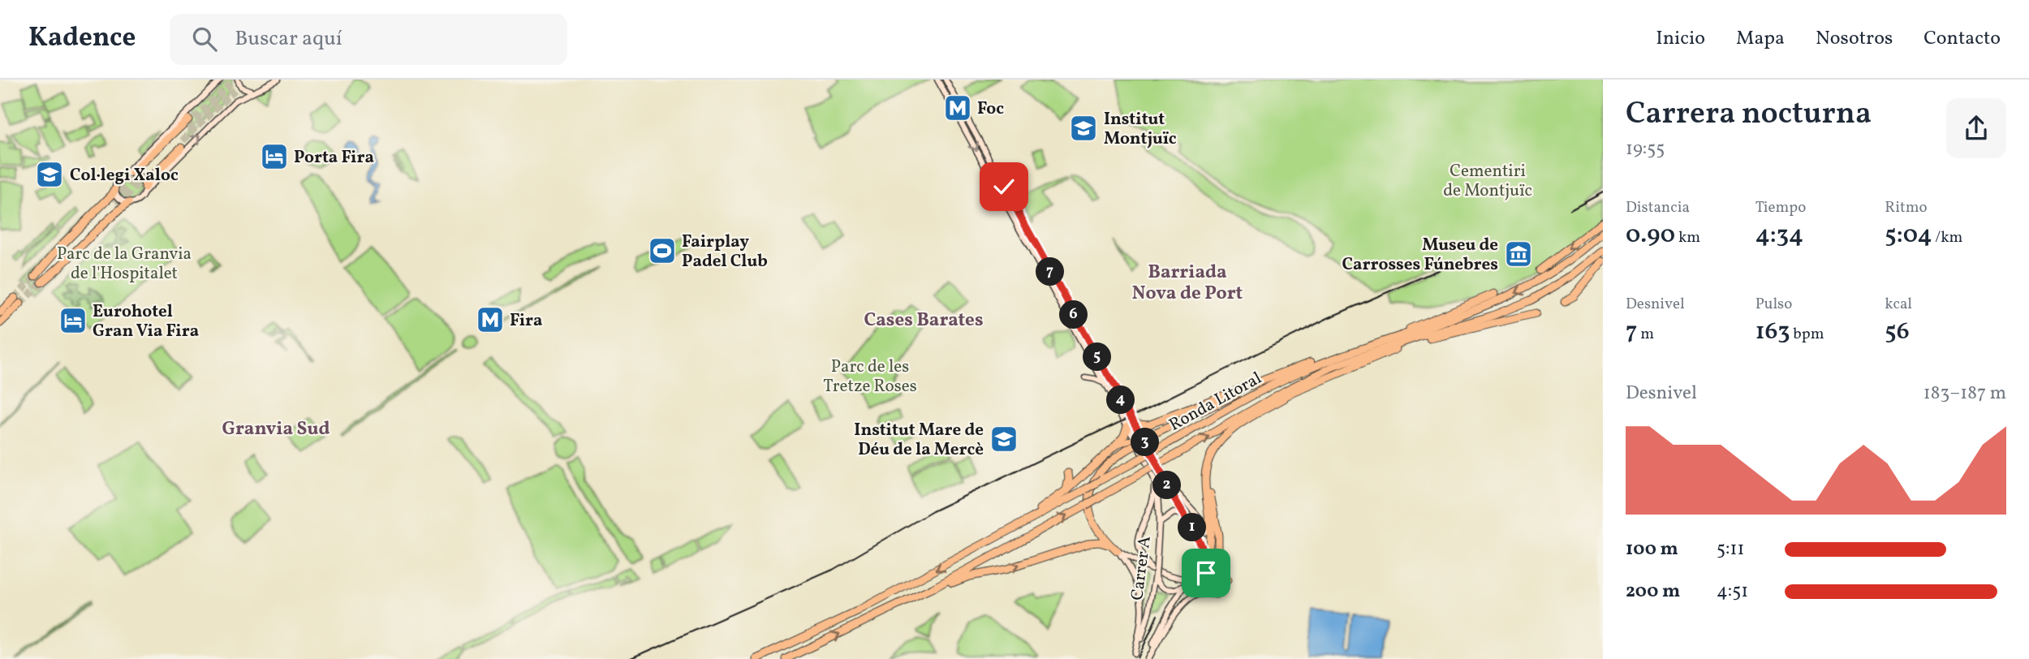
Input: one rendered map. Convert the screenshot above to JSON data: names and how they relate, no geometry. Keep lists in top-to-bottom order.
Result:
{
  "streets": {
    "highway": ["Ronda Litoral"],
    "main road": ["Carrer A"]
  },
  "districts": ["Barriada Nova de Port", "Cases Barates", "Granvia Sud"],
  "parks": ["Cementiri de Montjuïc", "Parc de la Granvia de l'Hospitalet", "Parc de les Tretze Roses"],
  "places": {
    "metro station": ["Foc", "Fira"],
    "school or university": ["Institut Montjuïc", "Col·legi Xaloc", "Institut Mare de Déu de la Mercè"],
    "hotel": ["Porta Fira", "Eurohotel Gran Via Fira"],
    "sports": ["Fairplay Padel Club"],
    "museum": ["Museu de Carrosses Fúnebres"]
  },
  "page": {
    "header": "Kadence",
    "search": "Buscar aquí",
    "nav": [
      "Inicio",
      "Mapa",
      "Nosotros",
      "Contacto"
    ],
    "heading": ["Carrera nocturna", "19:55"],
    "stats": [
      ["Distancia", "0.90 km"],
      ["Tiempo", "4:34"],
      ["Ritmo", "5:04 /km"],
      ["Desnivel", "7 m"],
      ["Pulso", "163 bpm"],
      ["kcal", "56"]
    ],
    "pins": [
      "7",
      "6",
      "5",
      "4",
      "3",
      "2",
      "1"
    ],
    "chart": ["Desnivel", "183–187 m"],
    "list": [
      {
        "name": "100 m",
        "note": "5:11"
      },
      {
        "name": "200 m",
        "note": "4:51"
      }
    ]
  }
}
